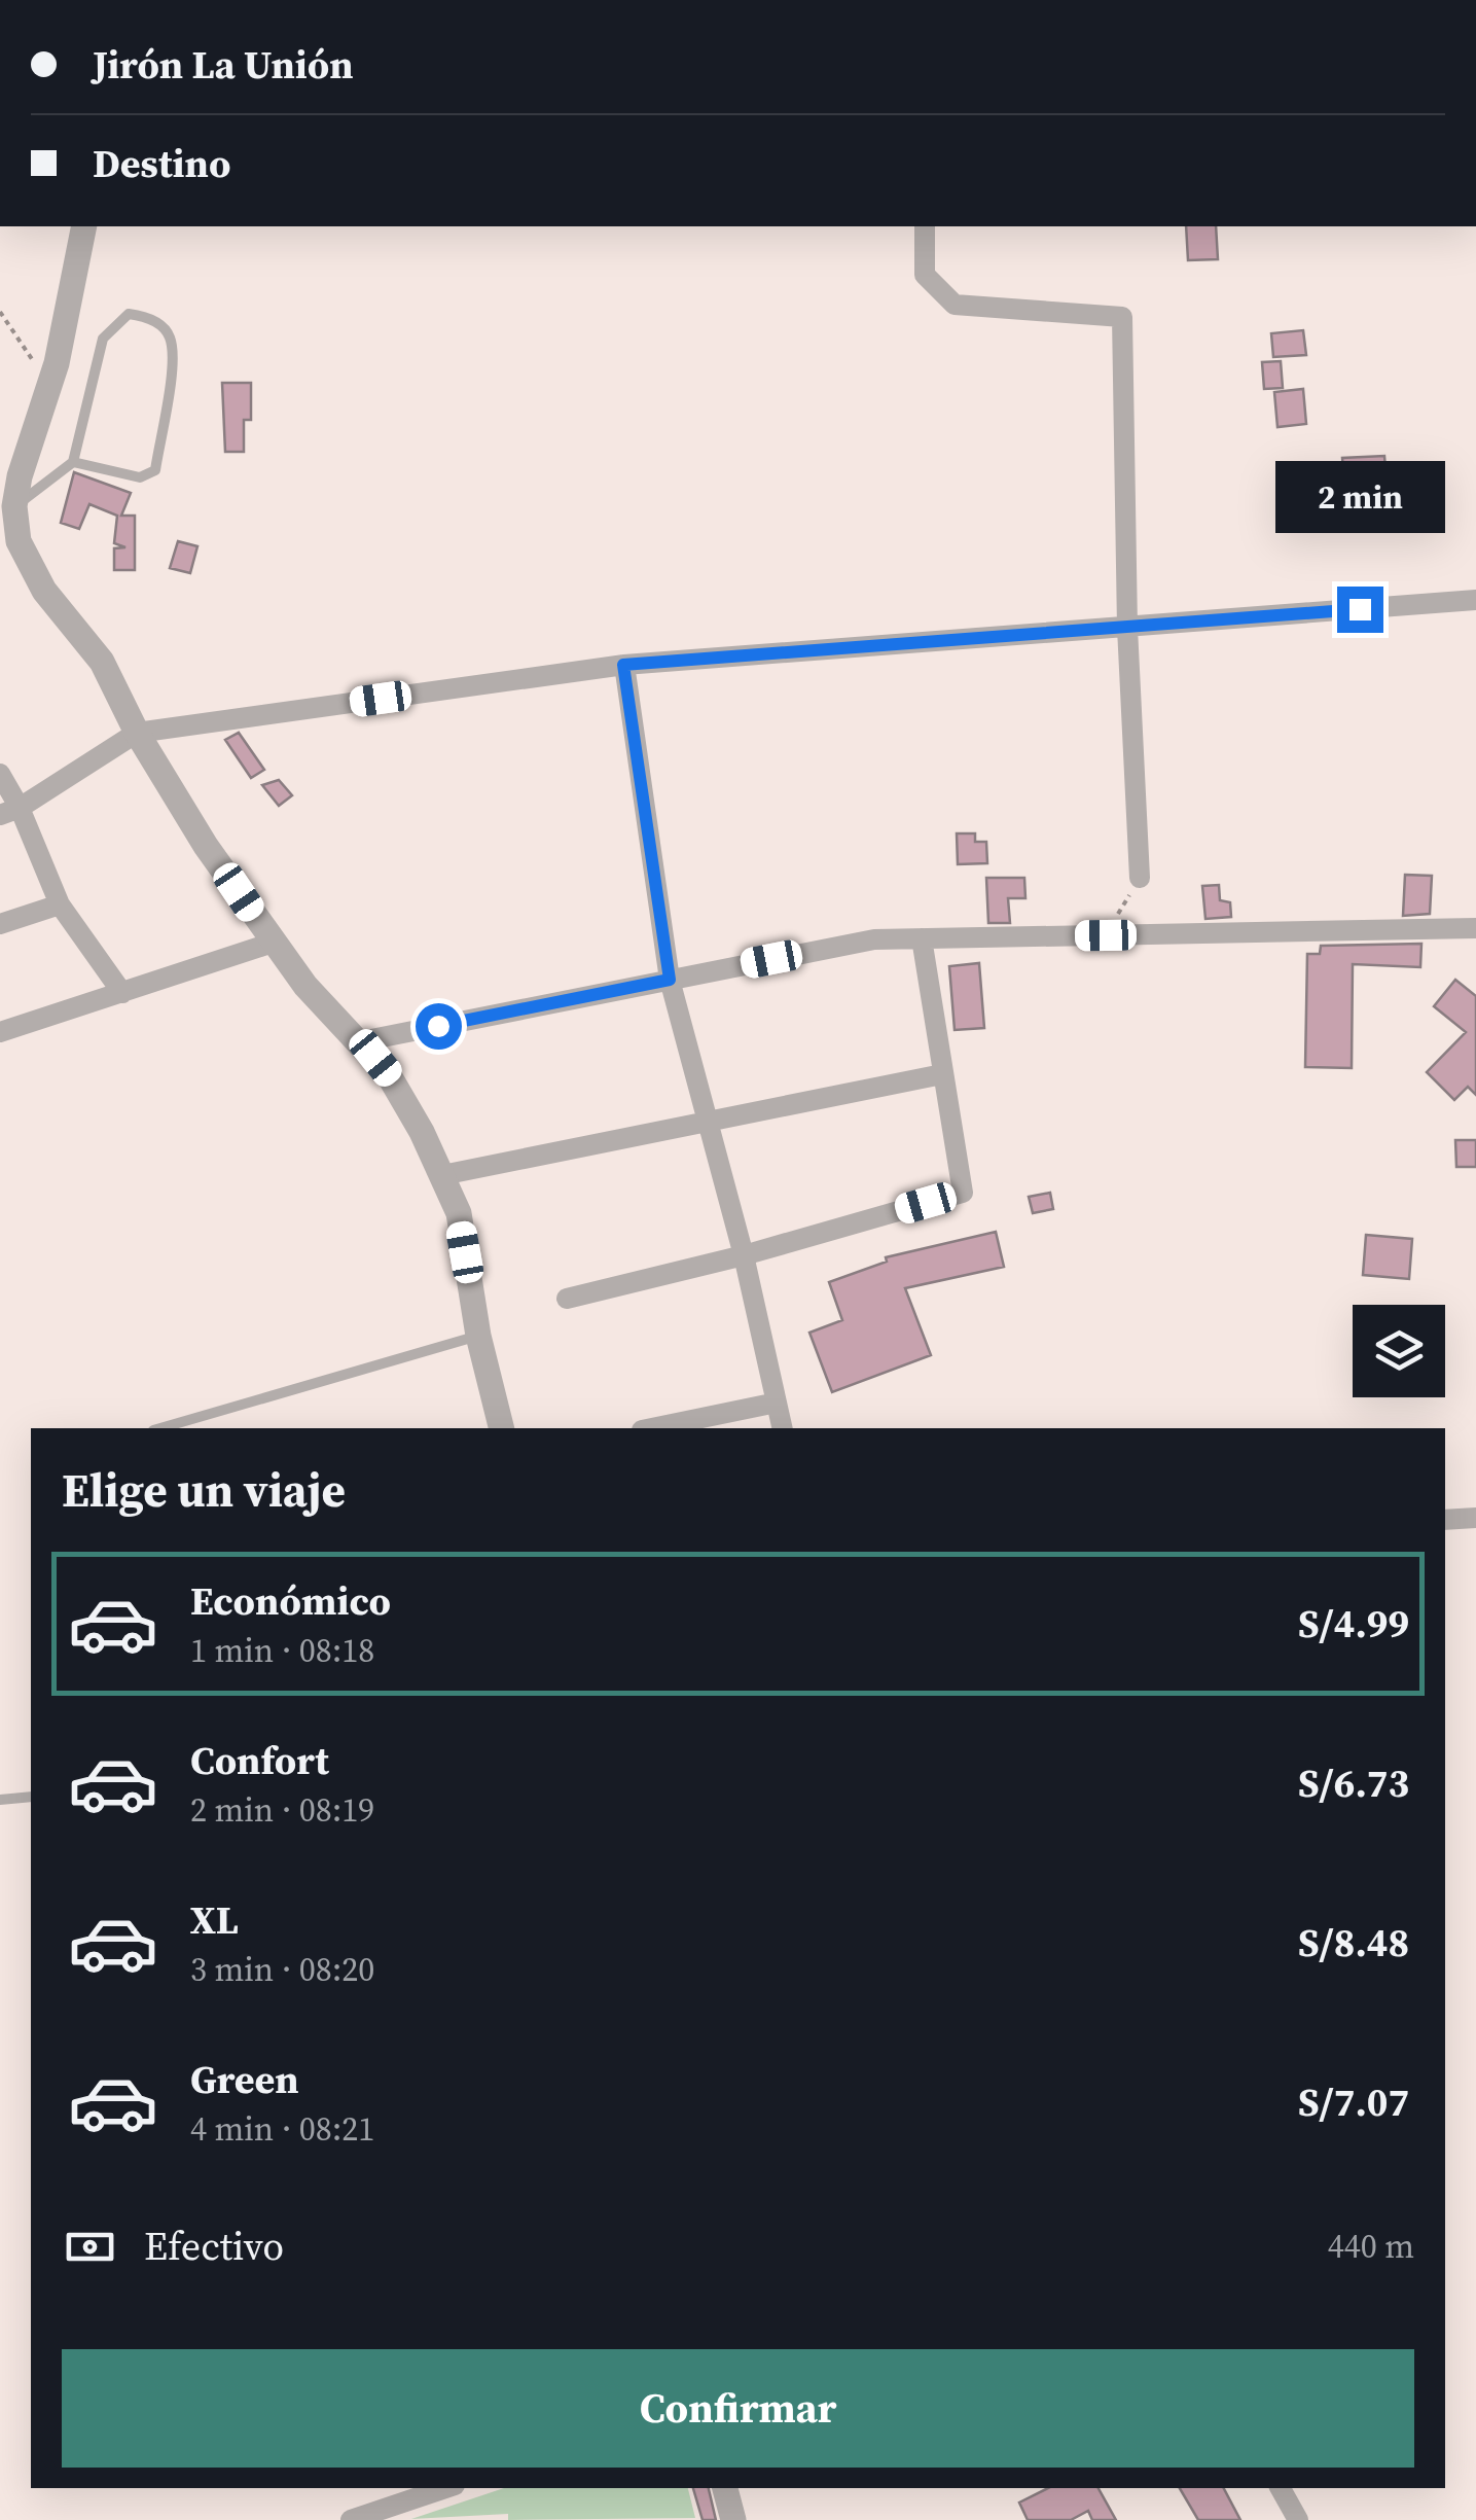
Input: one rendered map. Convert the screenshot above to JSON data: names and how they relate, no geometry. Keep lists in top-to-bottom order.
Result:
{
  "page": {
    "banner": ["Jirón La Unión", "Destino"],
    "bubble": "2 min",
    "heading": "Elige un viaje",
    "list": [
      {
        "name": "Económico",
        "note": "1 min · 08:18",
        "value": "S/4.99"
      },
      {
        "name": "Confort",
        "note": "2 min · 08:19",
        "value": "S/6.73"
      },
      {
        "name": "XL",
        "note": "3 min · 08:20",
        "value": "S/8.48"
      },
      {
        "name": "Green",
        "note": "4 min · 08:21",
        "value": "S/7.07"
      }
    ],
    "pay": ["Efectivo", "440 m"],
    "buttons": "Confirmar"
  }
}
